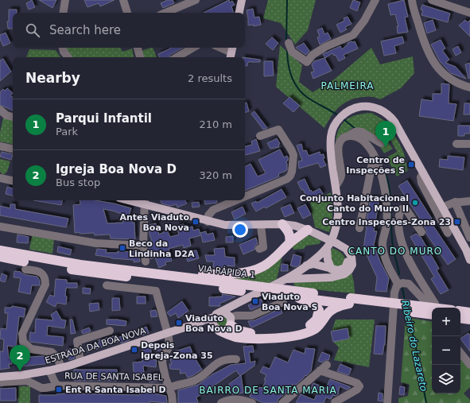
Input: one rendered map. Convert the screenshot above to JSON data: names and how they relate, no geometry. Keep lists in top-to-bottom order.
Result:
{
  "streets": {
    "highway": ["VIA RÁPIDA 1"],
    "main road": ["ESTRADA DA BOA NOVA"],
    "street": ["RUA DE SANTA ISABEL"]
  },
  "crossings": [
    ["ESTRADA DA BOA NOVA", "RUA DE SANTA ISABEL"]
  ],
  "districts": ["PALMEIRA", "CANTO DO MURO", "BAIRRO DE SANTA MARIA"],
  "water": ["Ribeiro do Lazareto"],
  "places": {
    "transit": [
      "Centro de Inspeções S",
      "Antes Viaduto Boa Nova",
      "Centro Inspeções-Zona 23",
      "Beco da Lindinha D2A",
      "Viaduto Boa Nova S",
      "Viaduto Boa Nova D",
      "Depois Igreja-Zona 35",
      "Ent R Santa Isabel D"
    ],
    "other": ["Conjunto Habitacional Canto do Muro II"]
  },
  "page": {
    "search": "Search here",
    "heading": ["Nearby", "2 results"],
    "list": [
      {
        "mark": "1",
        "name": "Parqui Infantil",
        "note": "Park",
        "value": "210 m"
      },
      {
        "mark": "2",
        "name": "Igreja Boa Nova D",
        "note": "Bus stop",
        "value": "320 m"
      }
    ],
    "pins": ["1", "2"],
    "map_buttons": ["+", "−"]
  }
}
